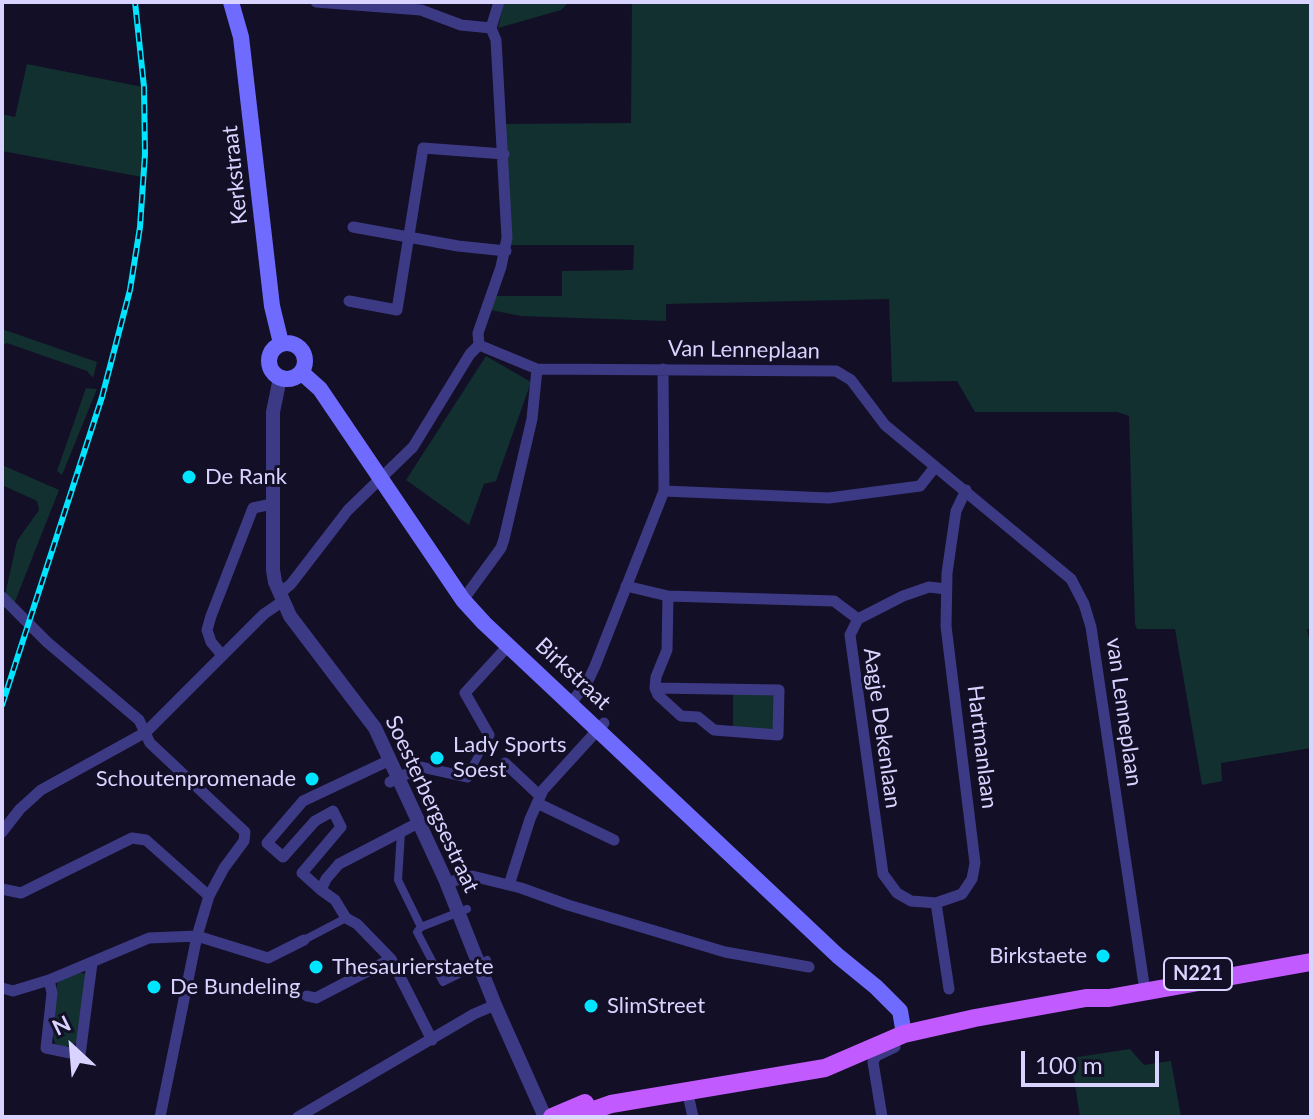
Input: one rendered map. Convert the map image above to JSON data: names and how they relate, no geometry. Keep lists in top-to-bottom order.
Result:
{
  "streets": {
    "main road": ["Kerkstraat", "Birkstraat", "N221"],
    "street": [
      "Van Lenneplaan",
      "van Lenneplaan",
      "Aagje Dekenlaan",
      "Hartmanlaan",
      "Soesterbergsestraat"
    ]
  },
  "crossings": [
    ["Kerkstraat", "Birkstraat"],
    ["Kerkstraat", "Soesterbergsestraat"],
    ["Van Lenneplaan", "van Lenneplaan"],
    ["Van Lenneplaan", "Hartmanlaan"],
    ["Birkstraat", "Soesterbergsestraat"],
    ["Birkstraat", "N221"],
    ["van Lenneplaan", "Hartmanlaan"],
    ["van Lenneplaan", "N221"],
    ["Aagje Dekenlaan", "Hartmanlaan"]
  ],
  "places": [
    "De Rank",
    "Lady Sports Soest",
    "Schoutenpromenade",
    "Birkstaete",
    "Thesaurierstaete",
    "De Bundeling",
    "SlimStreet"
  ],
  "scale_bar": "100 m",
  "north": "top left"
}
